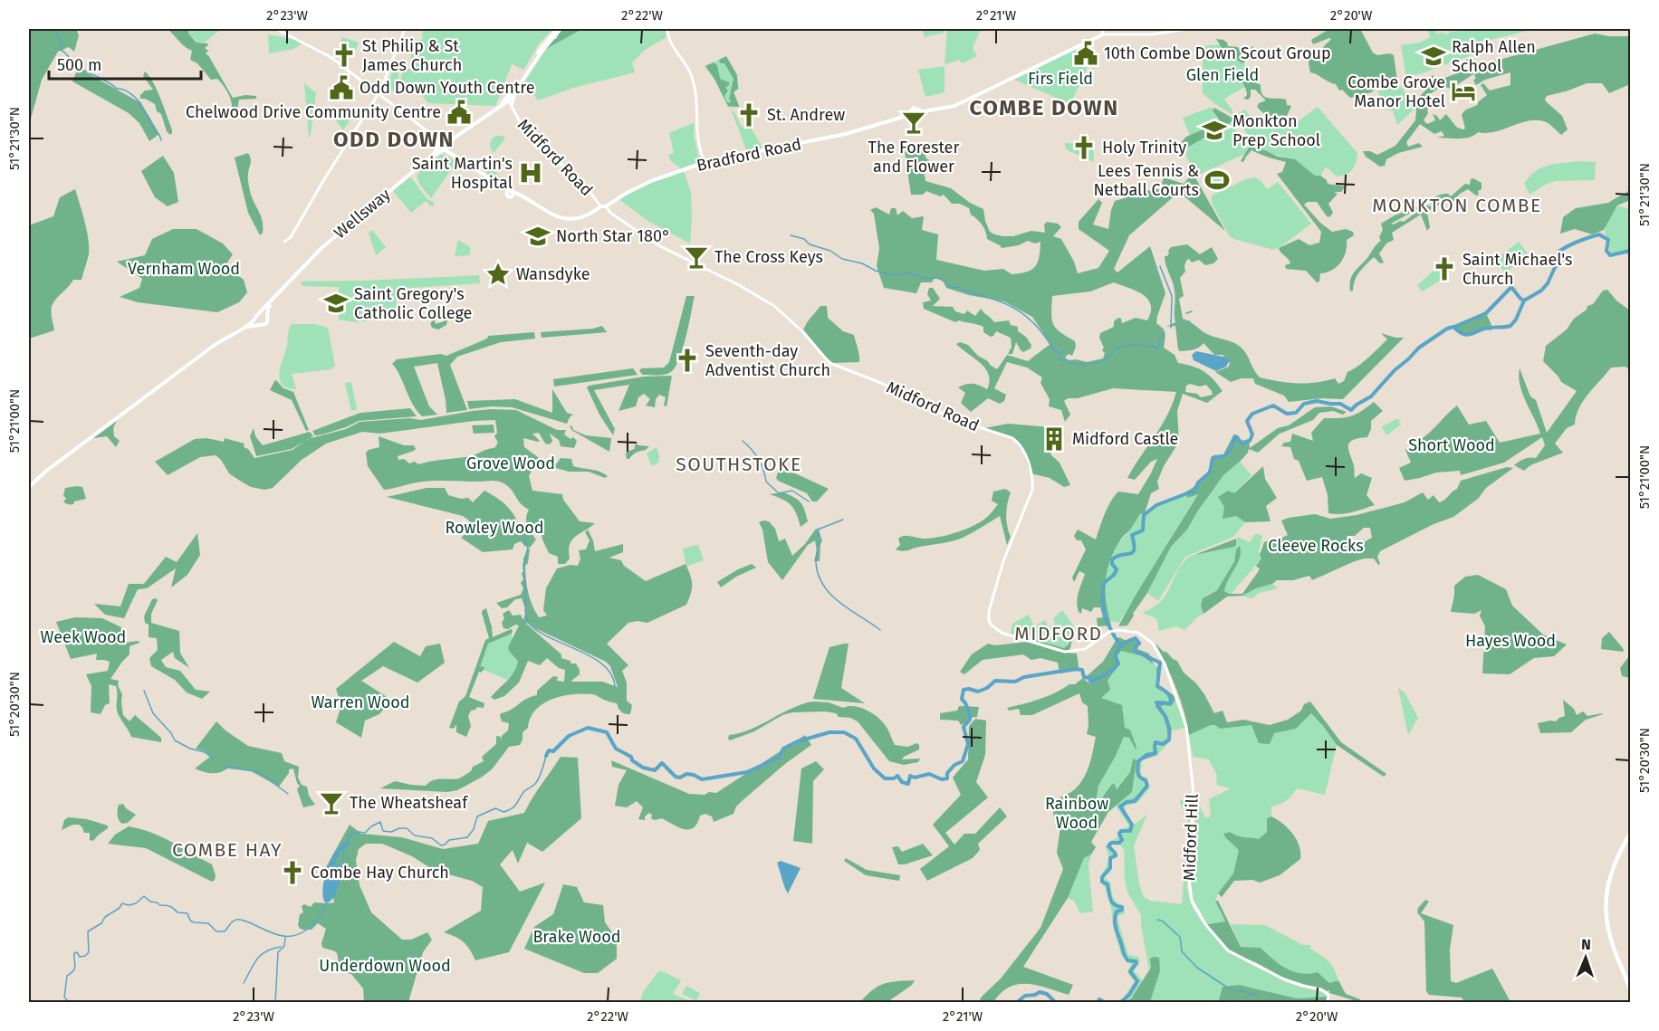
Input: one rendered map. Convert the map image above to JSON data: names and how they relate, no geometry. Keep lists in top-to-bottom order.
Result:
{
  "streets": {
    "main road": [
      "Bradford Road",
      "Midford Road",
      "Wellsway",
      "Midford Hill"
    ]
  },
  "crossings": [
    ["Bradford Road", "Midford Road"],
    ["Midford Road", "Wellsway"],
    ["Midford Road", "Midford Hill"]
  ],
  "districts": [
    "COMBE DOWN",
    "ODD DOWN",
    "MONKTON COMBE",
    "SOUTHSTOKE",
    "MIDFORD",
    "COMBE HAY"
  ],
  "parks": [
    "Glen Field",
    "Firs Field",
    "Vernham Wood",
    "Short Wood",
    "Grove Wood",
    "Rowley Wood",
    "Cleeve Rocks",
    "Week Wood",
    "Hayes Wood",
    "Warren Wood",
    "Rainbow Wood",
    "Brake Wood",
    "Underdown Wood"
  ],
  "places": {
    "public building": ["10th Combe Down Scout Group", "Odd Down Youth Centre", "Chelwood Drive Community Centre"],
    "church": [
      "St Philip & St James Church",
      "St. Andrew",
      "Holy Trinity",
      "Saint Michael's Church",
      "Seventh-day Adventist Church",
      "Combe Hay Church"
    ],
    "school or university": [
      "Ralph Allen School",
      "Monkton Prep School",
      "North Star 180°",
      "Saint Gregory's Catholic College"
    ],
    "hotel": ["Combe Grove Manor Hotel"],
    "bar": ["The Forester and Flower", "The Cross Keys", "The Wheatsheaf"],
    "hospital": ["Saint Martin's Hospital"],
    "sports": ["Lees Tennis & Netball Courts"],
    "place": ["Wansdyke"],
    "building": ["Midford Castle"]
  },
  "scale_bar": "500 m",
  "north": "top",
  "coordinates": [
    "2°23'W",
    "2°22'W",
    "2°21'W",
    "2°20'W",
    "51°21'30\"N",
    "51°21'00\"N",
    "51°20'30\"N"
  ]
}
